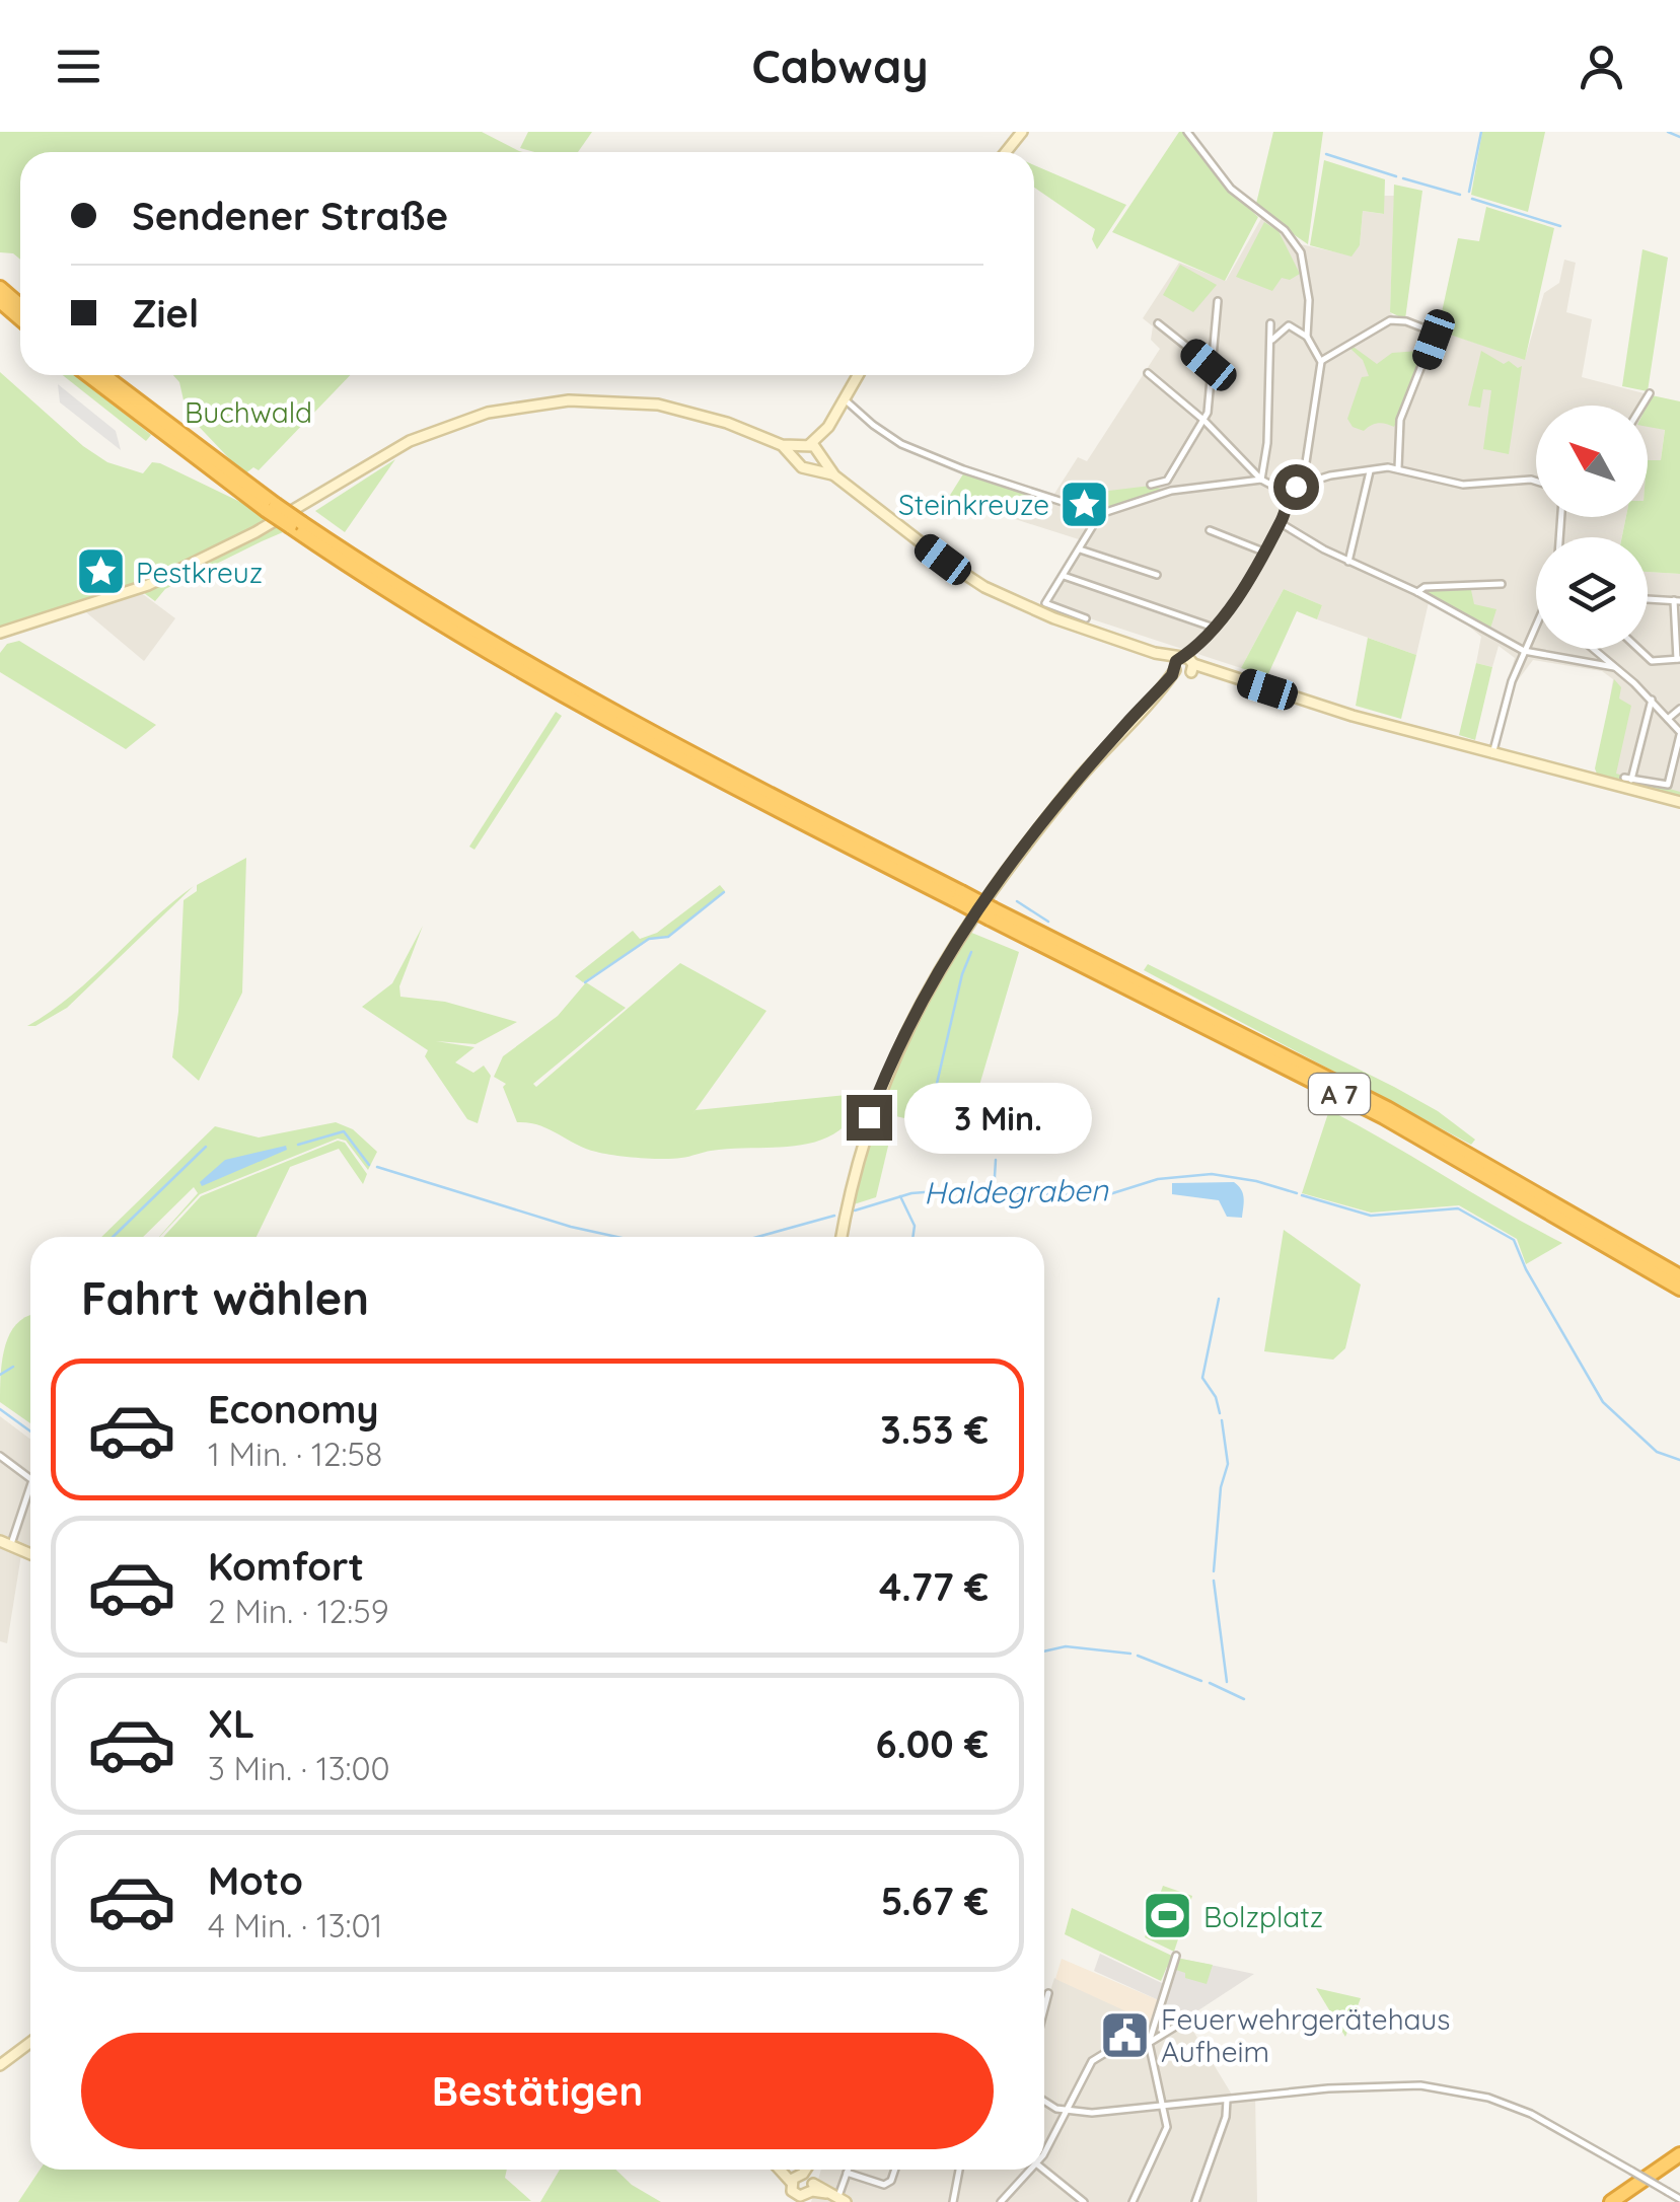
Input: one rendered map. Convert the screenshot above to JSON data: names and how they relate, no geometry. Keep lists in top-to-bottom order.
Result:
{
  "streets": {
    "highway": ["A 7"]
  },
  "water": ["Haldegraben"],
  "parks": ["Buchwald"],
  "places": {
    "place": ["Steinkreuze", "Pestkreuz"],
    "sports": ["Bolzplatz"],
    "public building": ["Feuerwehrgerätehaus Aufheim"]
  },
  "north": "top left",
  "page": {
    "header": "Cabway",
    "banner": ["Sendener Straße", "Ziel"],
    "bubble": "3 Min.",
    "heading": "Fahrt wählen",
    "list": [
      {
        "name": "Economy",
        "note": "1 Min. · 12:58",
        "value": "3.53 €"
      },
      {
        "name": "Komfort",
        "note": "2 Min. · 12:59",
        "value": "4.77 €"
      },
      {
        "name": "XL",
        "note": "3 Min. · 13:00",
        "value": "6.00 €"
      },
      {
        "name": "Moto",
        "note": "4 Min. · 13:01",
        "value": "5.67 €"
      }
    ],
    "buttons": "Bestätigen"
  }
}
